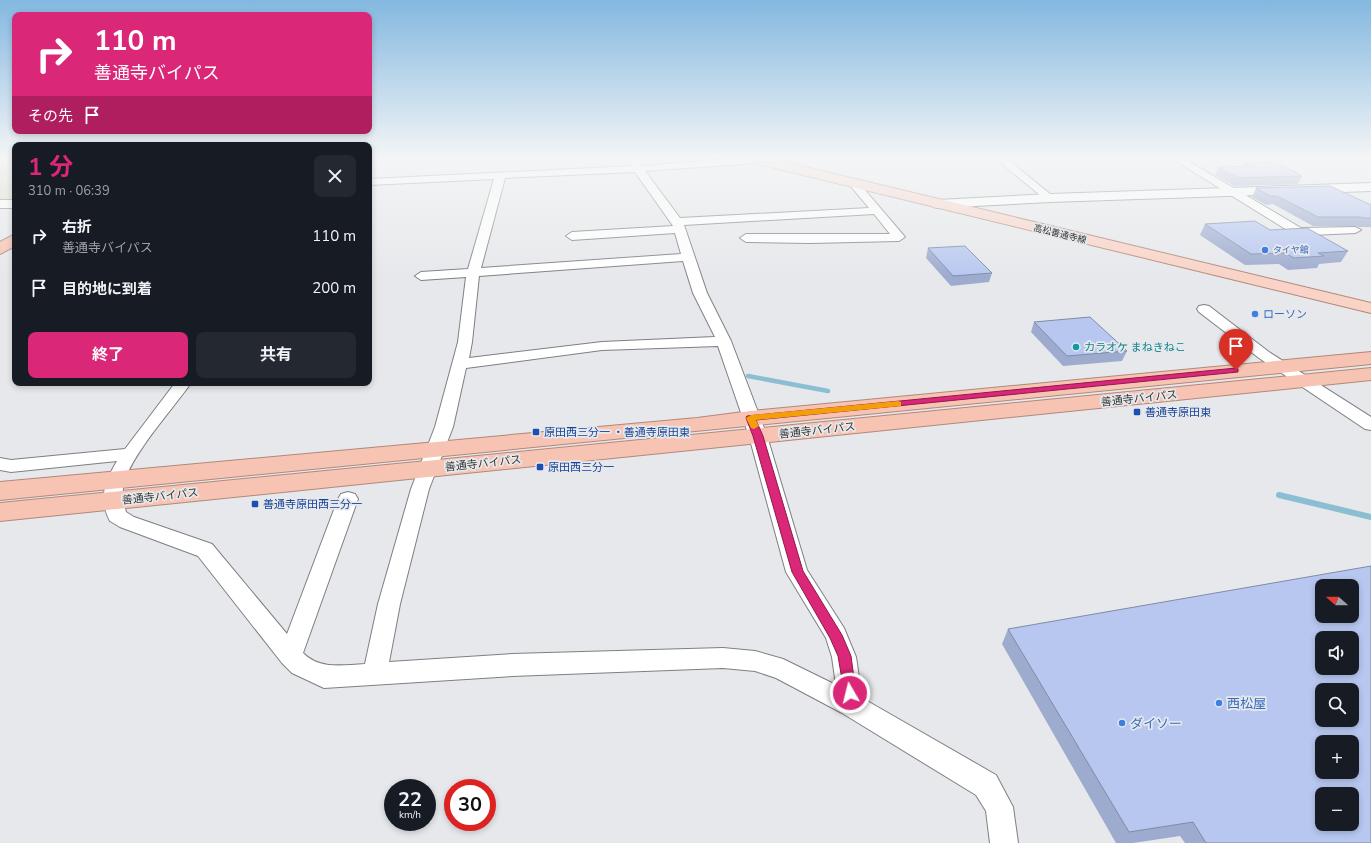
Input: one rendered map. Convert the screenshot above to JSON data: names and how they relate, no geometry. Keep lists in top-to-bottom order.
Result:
{
  "streets": {
    "highway": ["善通寺バイパス"],
    "main road": ["高松善通寺線"]
  },
  "places": {
    "other": [
      "タイヤ館",
      "ローソン",
      "カラオケ まねきねこ",
      "西松屋",
      "ダイソー"
    ],
    "transit": [
      "善通寺原田東",
      "原田西三分一 ・善通寺原田東",
      "原田西三分一",
      "善通寺原田西三分一"
    ]
  },
  "north": "left",
  "page": {
    "turn": ["110 m", "善通寺バイパス"],
    "then": "その先",
    "heading": ["1 分", "310 m · 06:39"],
    "list": [
      {
        "name": "右折",
        "note": "善通寺バイパス",
        "value": "110 m"
      },
      {
        "name": "目的地に到着",
        "value": "200 m"
      }
    ],
    "buttons": ["終了", "共有"],
    "map_buttons": ["+", "−"],
    "speed": "22 km/h",
    "limit": "30"
  }
}
